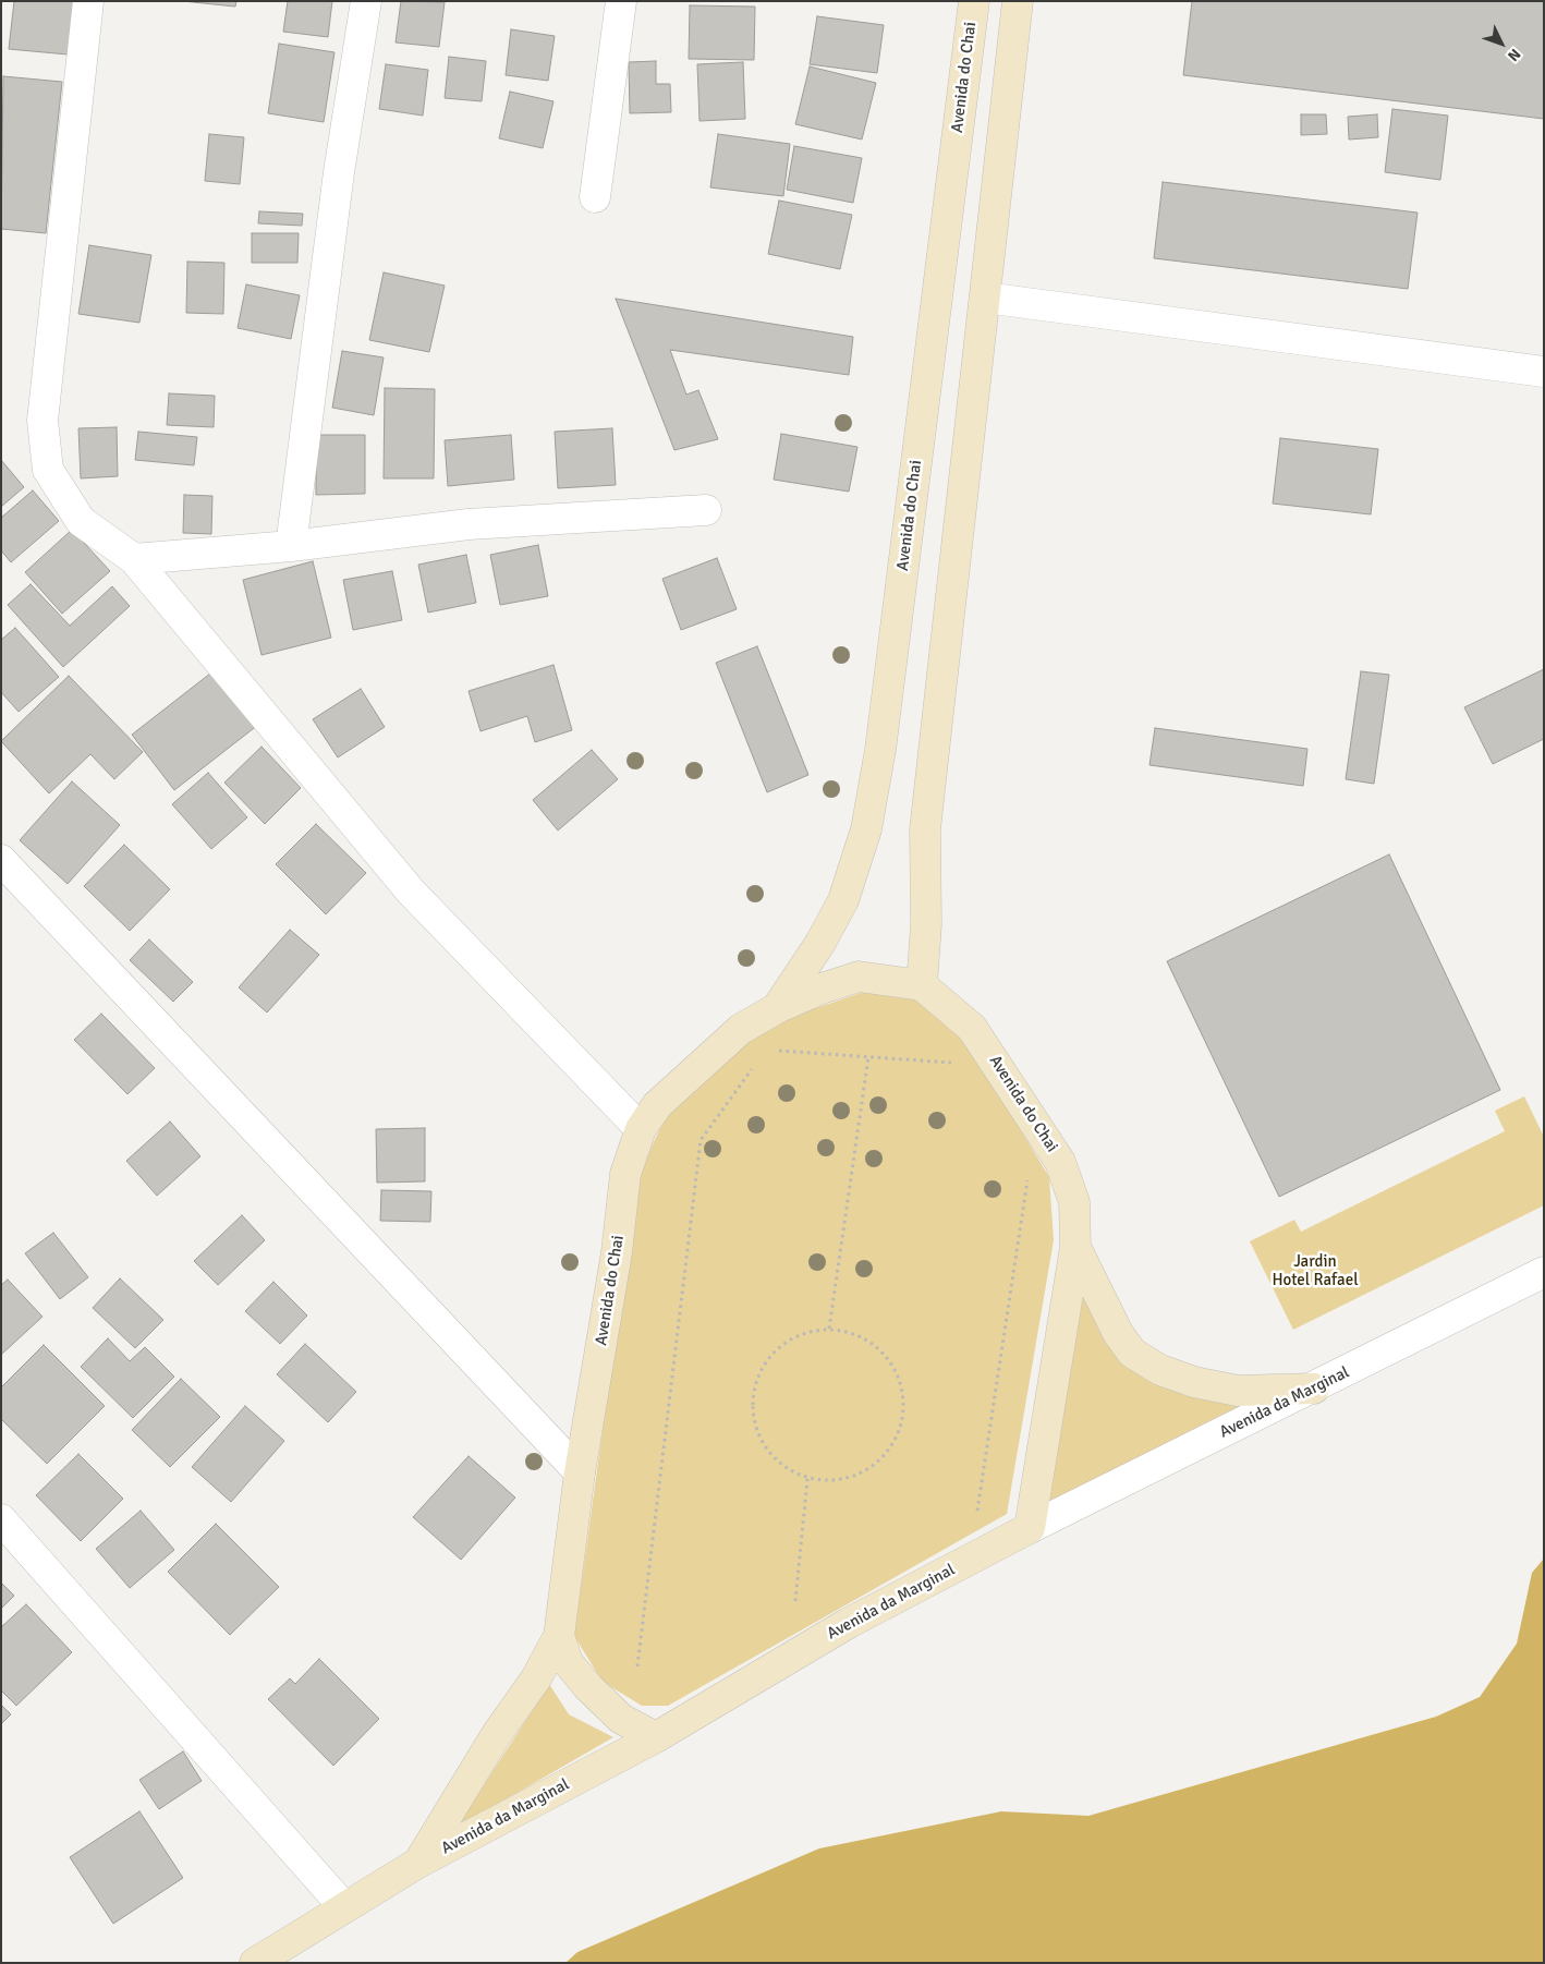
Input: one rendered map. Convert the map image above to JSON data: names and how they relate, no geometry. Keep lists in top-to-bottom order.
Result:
{
  "streets": {
    "main road": ["Avenida do Chai", "Avenida da Marginal"]
  },
  "parks": ["Jardin Hotel Rafael"],
  "north": "bottom right"
}
